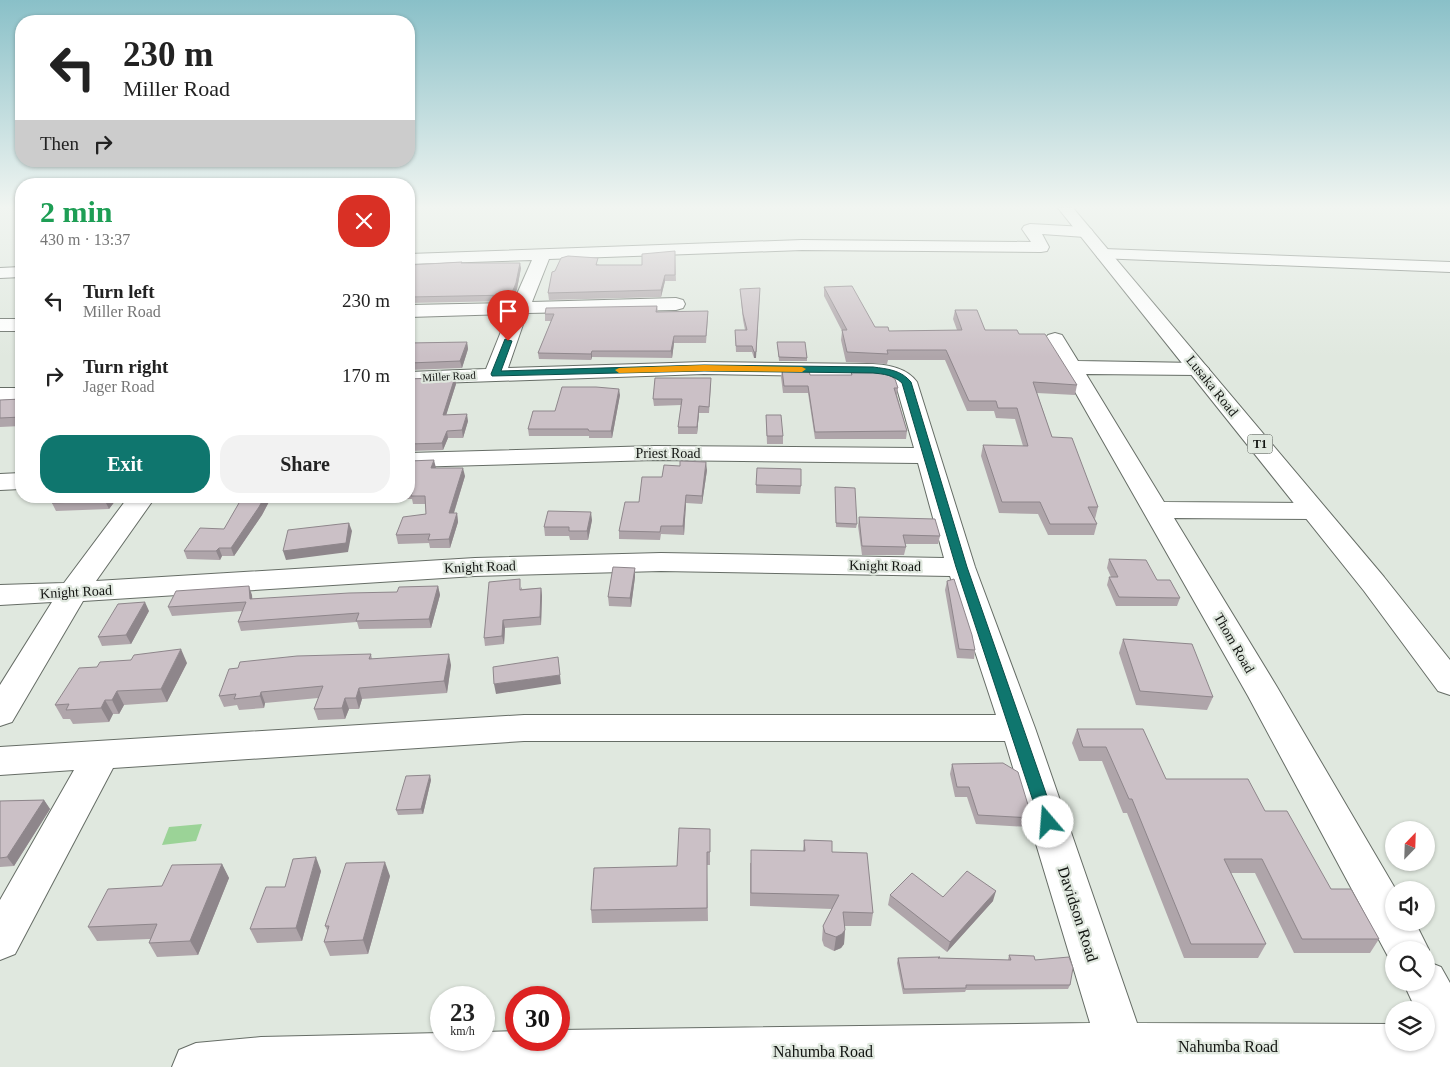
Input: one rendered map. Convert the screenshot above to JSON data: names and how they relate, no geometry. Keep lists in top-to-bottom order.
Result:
{
  "streets": {
    "main road": [
      "Miller Road",
      "Lusaka Road",
      "T1",
      "Priest Road",
      "Knight Road",
      "Thom Road",
      "Davidson Road",
      "Nahumba Road"
    ]
  },
  "crossings": [
    ["Miller Road", "Davidson Road"],
    ["Priest Road", "Davidson Road"],
    ["Knight Road", "Davidson Road"],
    ["Davidson Road", "Nahumba Road"]
  ],
  "north": "top right",
  "page": {
    "turn": ["230 m", "Miller Road"],
    "then": "Then",
    "heading": ["2 min", "430 m · 13:37"],
    "list": [
      {
        "name": "Turn left",
        "note": "Miller Road",
        "value": "230 m"
      },
      {
        "name": "Turn right",
        "note": "Jager Road",
        "value": "170 m"
      }
    ],
    "buttons": ["Exit", "Share"],
    "speed": "23 km/h",
    "limit": "30"
  }
}
